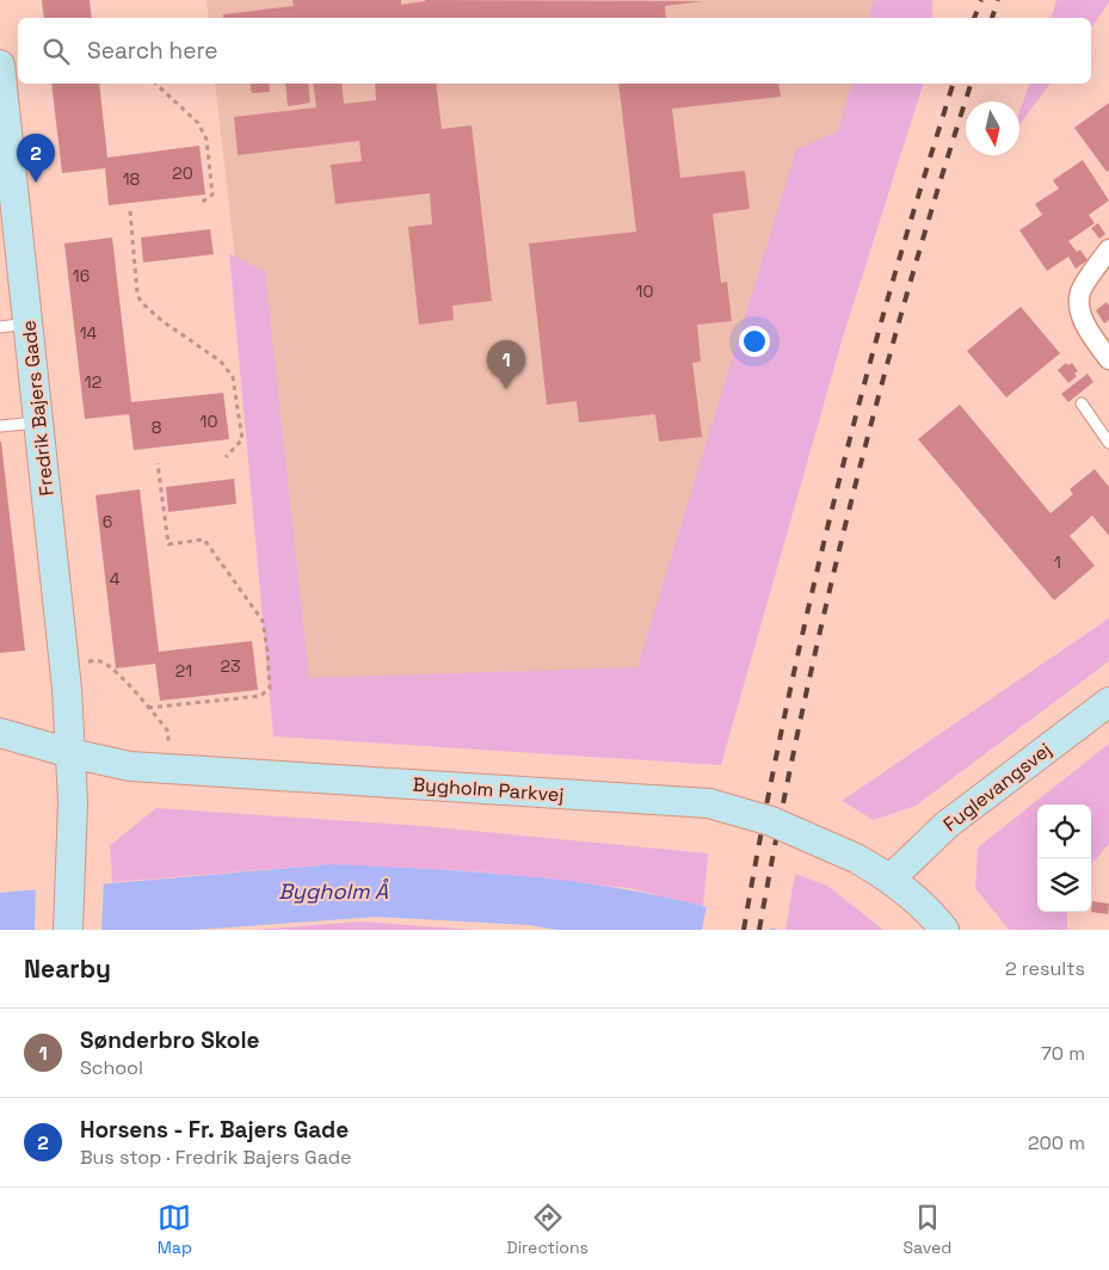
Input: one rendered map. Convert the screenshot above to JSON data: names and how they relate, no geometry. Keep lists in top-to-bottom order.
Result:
{
  "streets": {
    "street": ["Fredrik Bajers Gade", "Fuglevangsvej", "Bygholm Parkvej"]
  },
  "crossings": [
    ["Fredrik Bajers Gade", "Bygholm Parkvej"],
    ["Fuglevangsvej", "Bygholm Parkvej"]
  ],
  "water": ["Bygholm Å"],
  "house_numbers": [
    "20",
    "18",
    "16",
    "10",
    "14",
    "12",
    "10",
    "8",
    "6",
    "1",
    "4",
    "23",
    "21"
  ],
  "north": "bottom",
  "page": {
    "search": "Search here",
    "pins": ["2", "1"],
    "heading": ["Nearby", "2 results"],
    "list": [
      {
        "mark": "1",
        "name": "Sønderbro Skole",
        "note": "School",
        "value": "70 m"
      },
      {
        "mark": "2",
        "name": "Horsens - Fr. Bajers Gade",
        "note": "Bus stop · Fredrik Bajers Gade",
        "value": "200 m"
      }
    ],
    "nav": ["Map", "Directions", "Saved"]
  }
}
